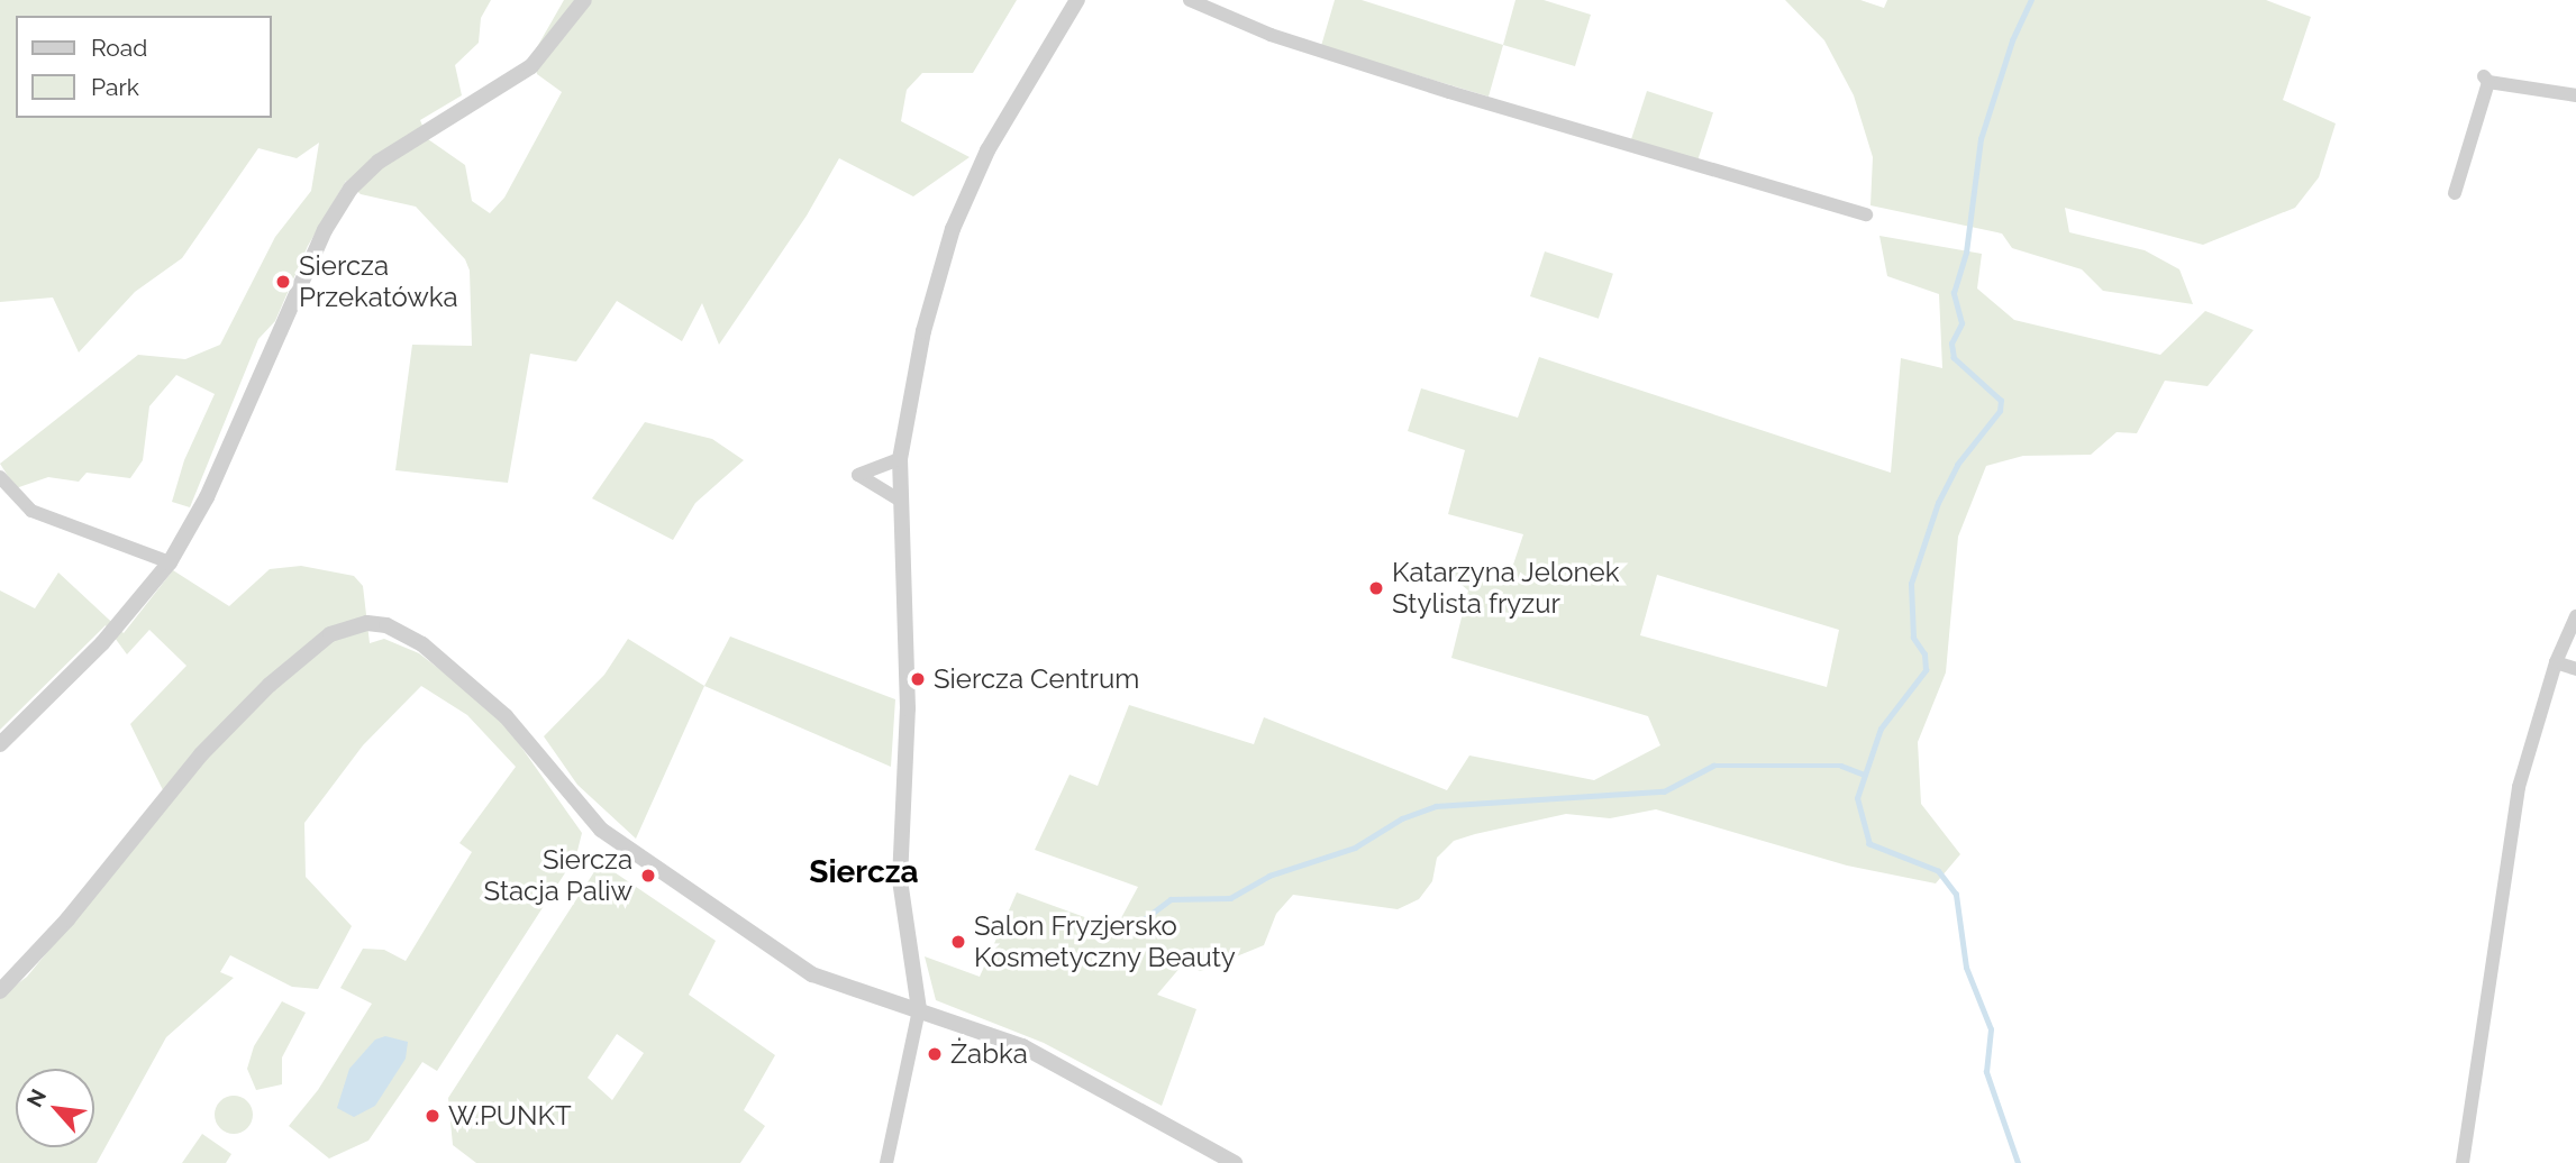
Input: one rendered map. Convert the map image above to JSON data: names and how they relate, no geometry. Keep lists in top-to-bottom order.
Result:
{
  "districts": ["Siercza"],
  "places": [
    "Siercza Przekatówka",
    "Katarzyna Jelonek Stylista fryzur",
    "Siercza Centrum",
    "Siercza Stacja Paliw",
    "Salon Fryzjersko Kosmetyczny Beauty",
    "Żabka",
    "W.PUNKT"
  ],
  "legend": ["Road", "Park"],
  "north": "top left"
}
